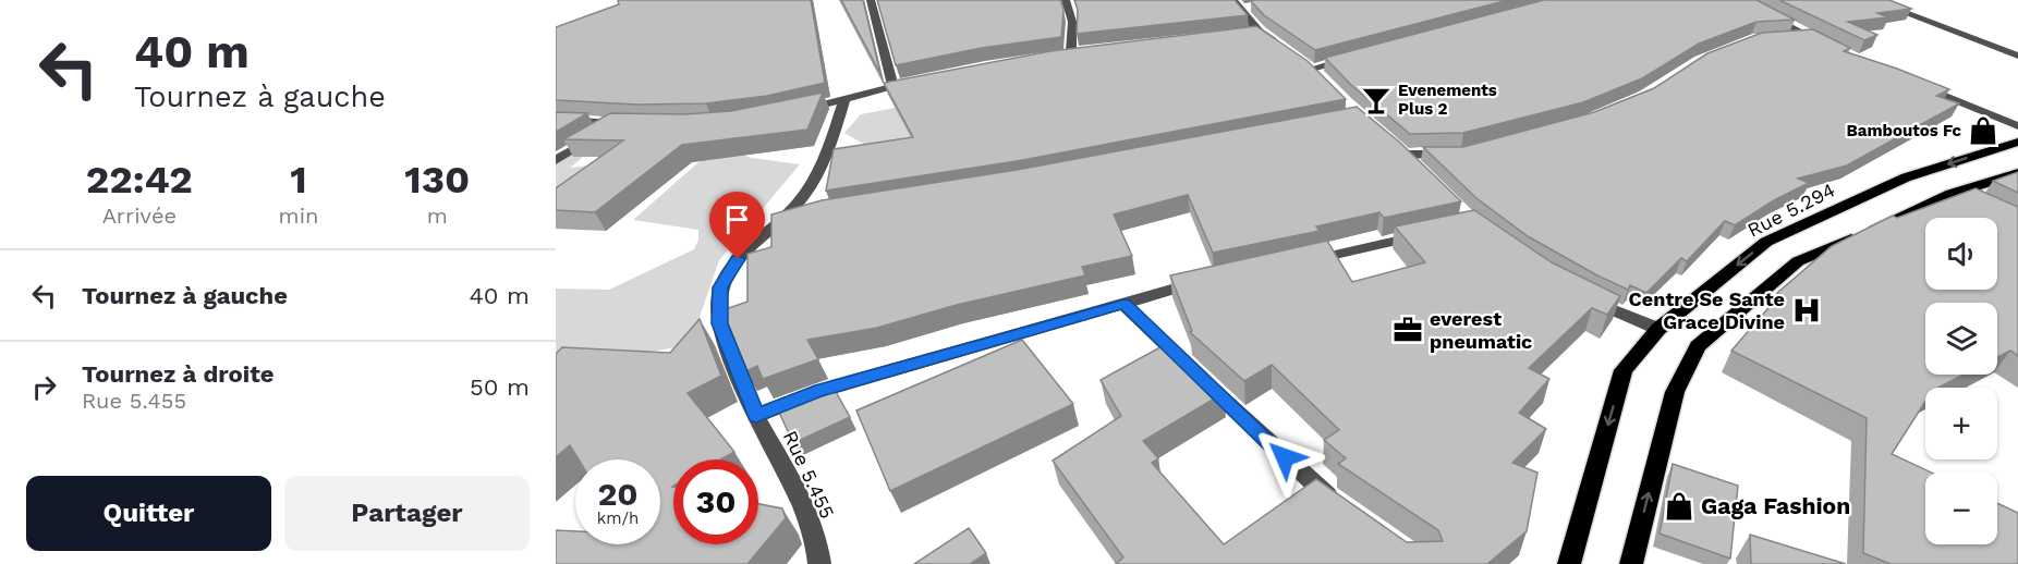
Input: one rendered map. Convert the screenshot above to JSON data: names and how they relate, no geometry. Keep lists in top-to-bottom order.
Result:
{
  "streets": {
    "main road": ["Rue 5.294"],
    "street": ["Rue 5.455"]
  },
  "places": {
    "bar": ["Evenements Plus 2"],
    "shop": ["Bamboutos Fc", "Gaga Fashion"],
    "hospital": ["Centre Se Sante Grace Divine"],
    "office": ["everest pneumatic"]
  },
  "page": {
    "turn": ["40 m", "Tournez à gauche"],
    "eta": [
      "22:42",
      "Arrivée",
      "1",
      "min",
      "130",
      "m"
    ],
    "map_buttons": ["+", "−"],
    "list": [
      {
        "name": "Tournez à gauche",
        "value": "40 m"
      },
      {
        "name": "Tournez à droite",
        "note": "Rue 5.455",
        "value": "50 m"
      }
    ],
    "speed": "20 km/h",
    "limit": "30",
    "buttons": ["Quitter", "Partager"]
  }
}
